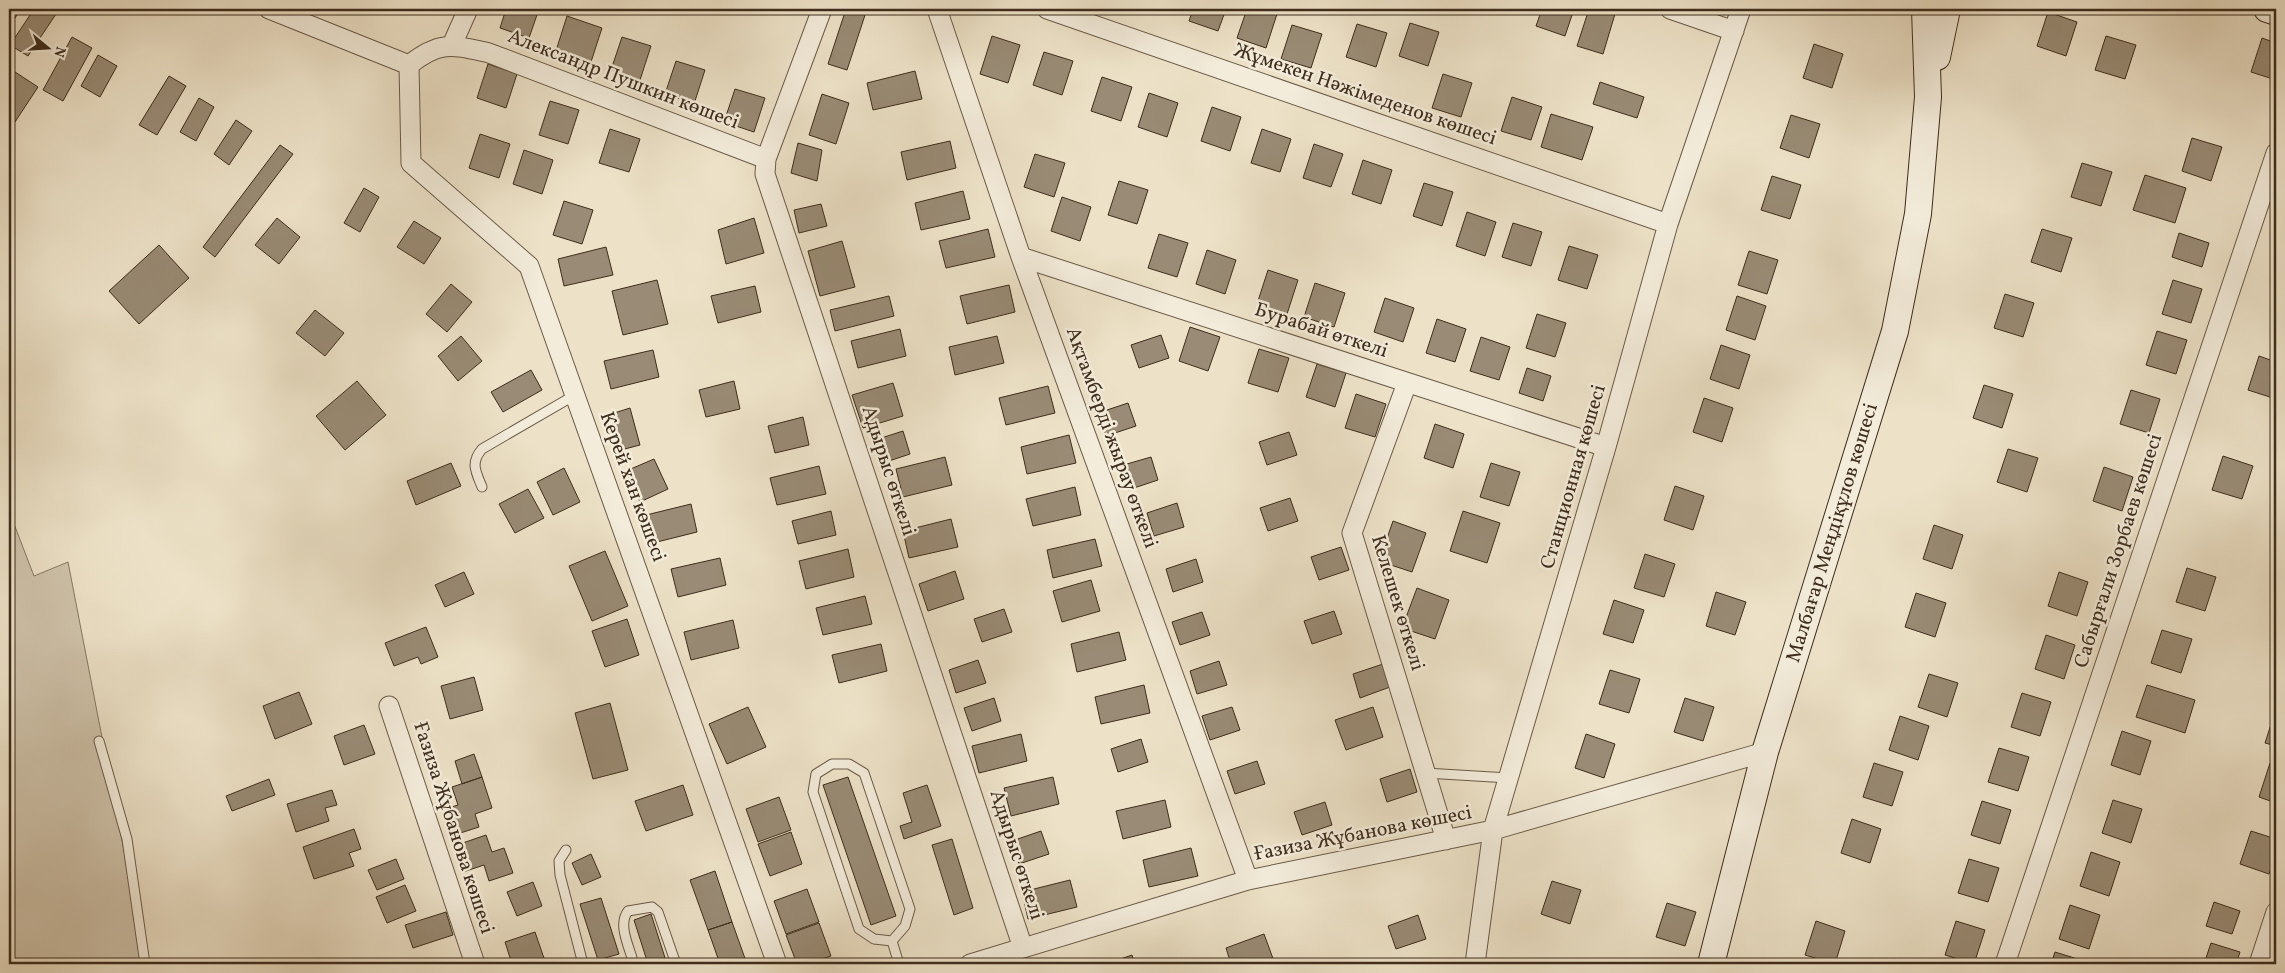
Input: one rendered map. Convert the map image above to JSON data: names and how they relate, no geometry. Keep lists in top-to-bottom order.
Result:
{
  "streets": {
    "main road": ["Малбағар Меңдіқұлов көшесі"],
    "street": [
      "Александр Пушкин көшесі",
      "Жұмекен Нәжімеденов көшесі",
      "Бурабай өткелі",
      "Ақтамберді жырау өткелі",
      "Адырыс өткелі",
      "Станционная көшесі",
      "Керей хан көшесі",
      "Сабырғали Зорбаев көшесі",
      "Келешек өткелі",
      "Ғазиза Жұбанова көшесі"
    ]
  },
  "crossings": [
    ["Александр Пушкин көшесі", "Адырыс өткелі"],
    ["Александр Пушкин көшесі", "Керей хан көшесі"],
    ["Жұмекен Нәжімеденов көшесі", "Станционная көшесі"],
    ["Бурабай өткелі", "Ақтамберді жырау өткелі"],
    ["Бурабай өткелі", "Станционная көшесі"],
    ["Бурабай өткелі", "Келешек өткелі"],
    ["Ақтамберді жырау өткелі", "Ғазиза Жұбанова көшесі"],
    ["Адырыс өткелі", "Ғазиза Жұбанова көшесі"],
    ["Станционная көшесі", "Ғазиза Жұбанова көшесі"],
    ["Малбағар Меңдіқұлов көшесі", "Ғазиза Жұбанова көшесі"],
    ["Келешек өткелі", "Ғазиза Жұбанова көшесі"]
  ],
  "north": "right"
}
